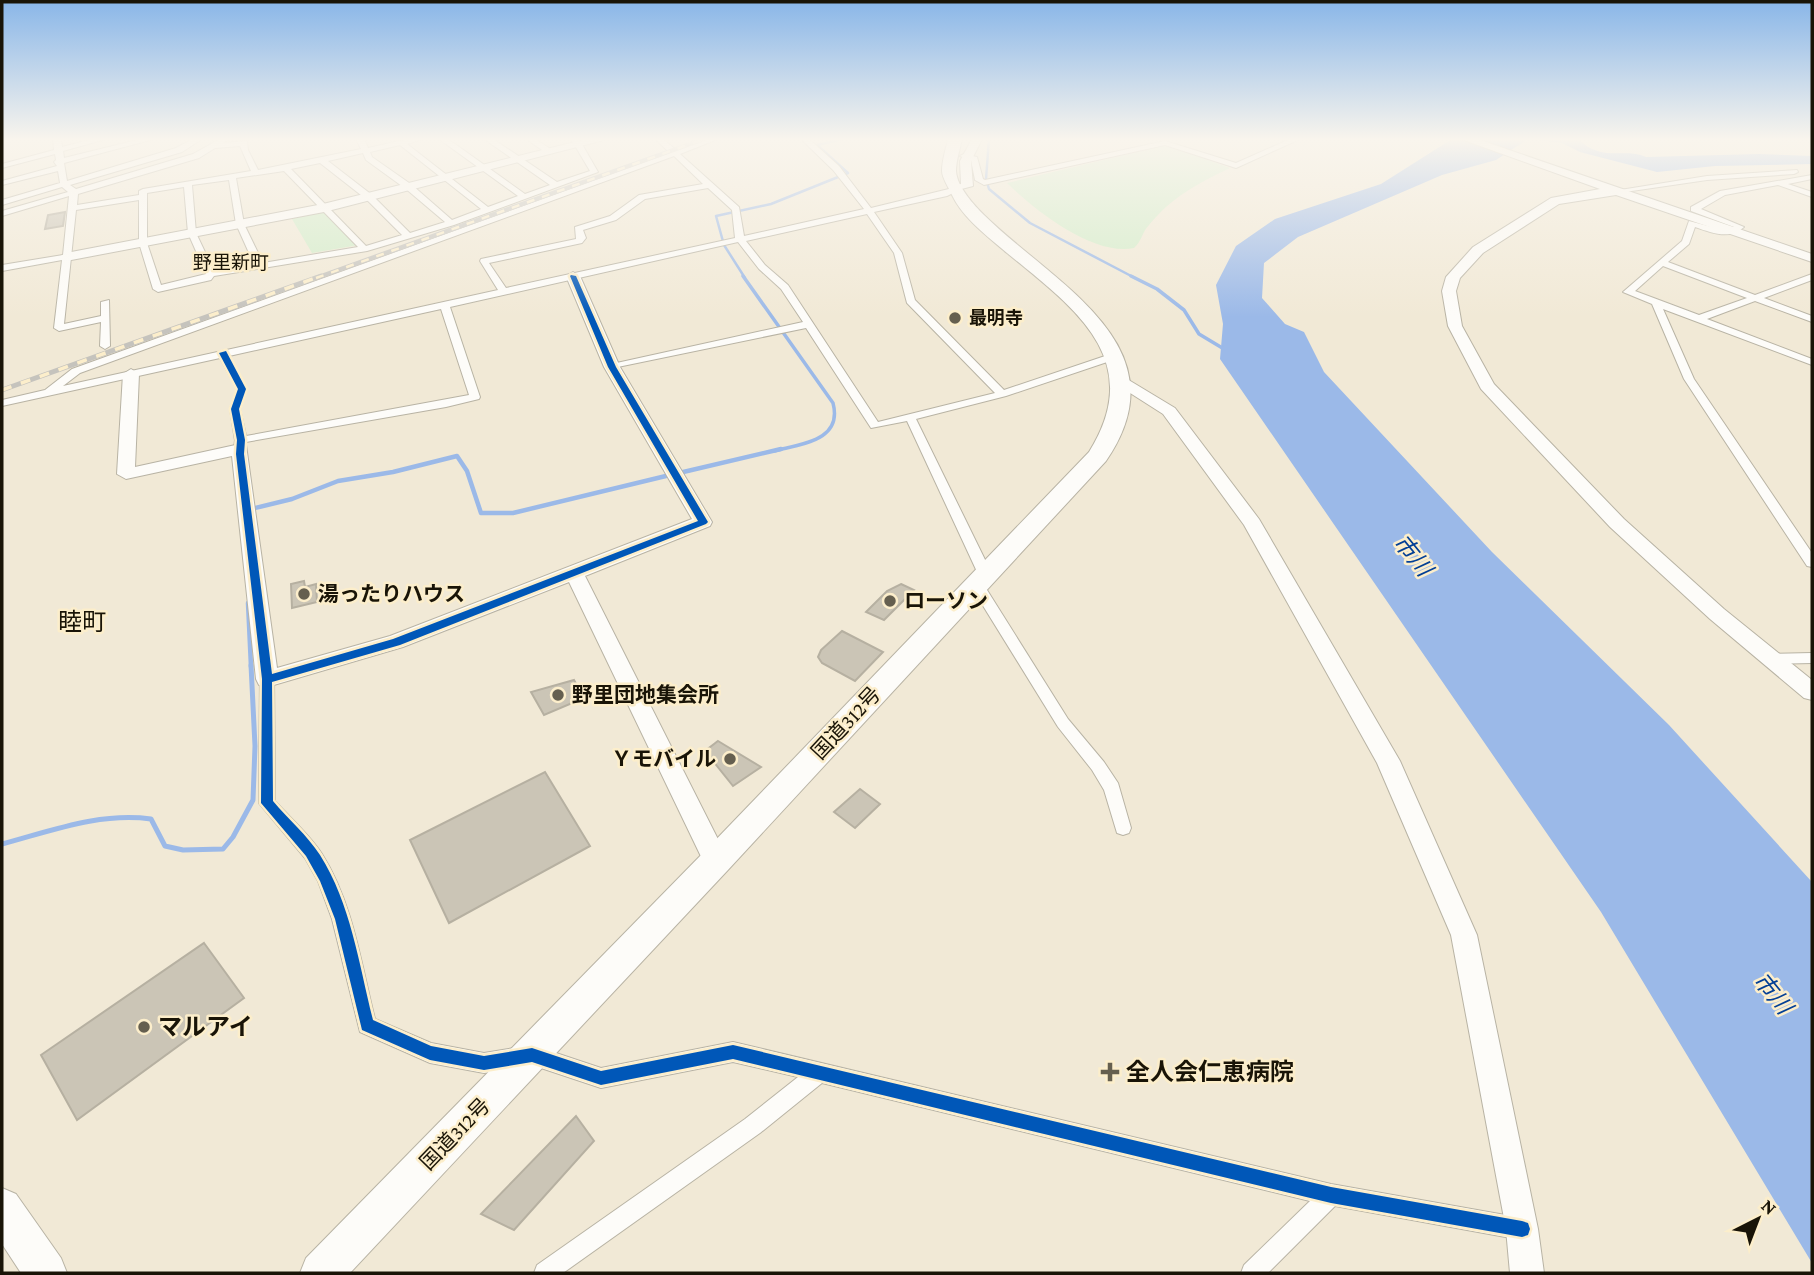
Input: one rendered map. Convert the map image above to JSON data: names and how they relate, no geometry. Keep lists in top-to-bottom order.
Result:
{
  "streets": {
    "highway": ["国道312号"]
  },
  "districts": ["野里新町", "睦町"],
  "water": ["市川"],
  "places": {
    "other": [
      "最明寺",
      "湯ったりハウス",
      "ローソン",
      "野里団地集会所",
      "Ｙモバイル",
      "マルアイ"
    ],
    "health": ["全人会仁恵病院"]
  },
  "north": "top right"
}
